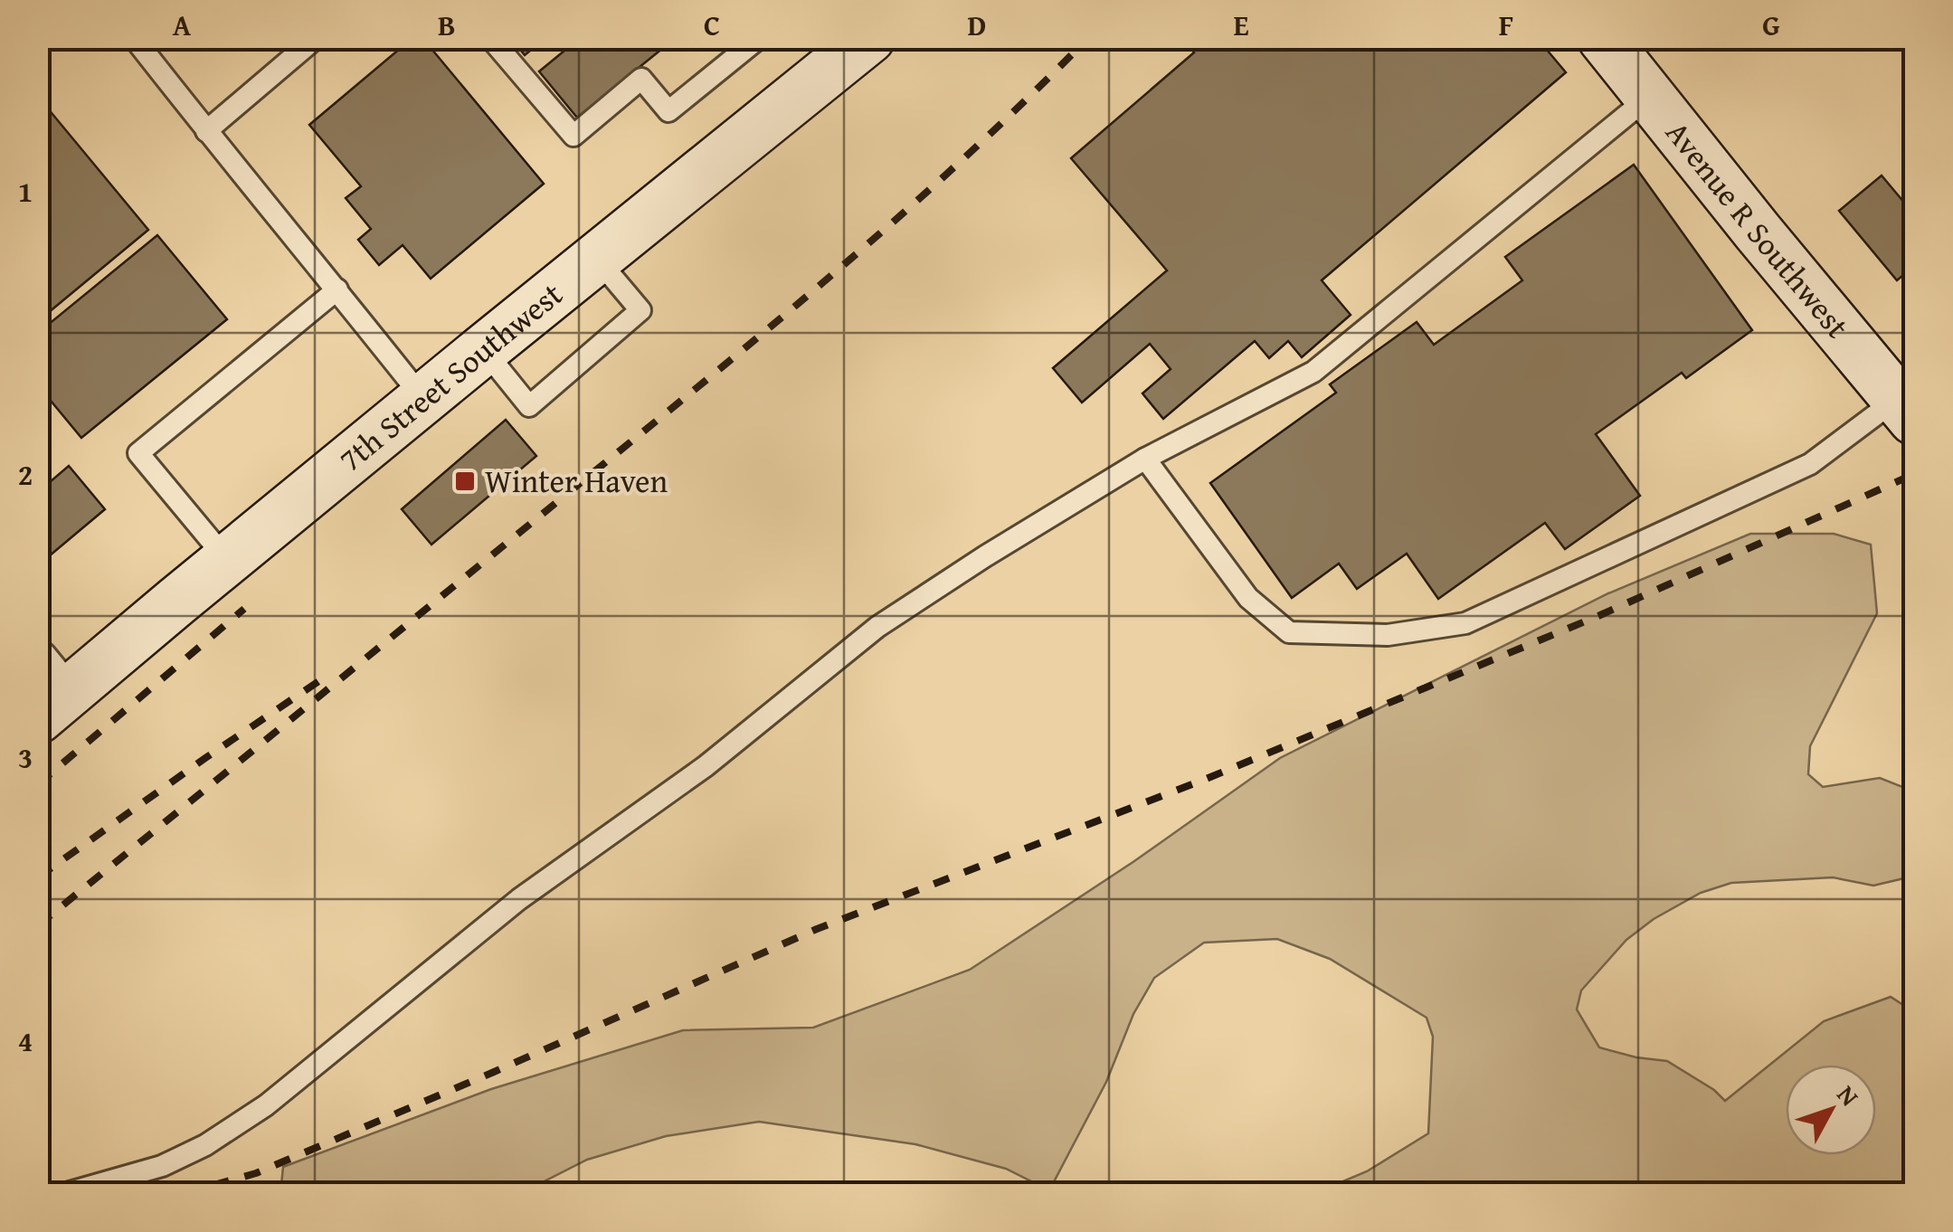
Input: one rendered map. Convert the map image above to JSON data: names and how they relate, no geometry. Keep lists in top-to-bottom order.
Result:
{
  "streets": {
    "street": ["Avenue R Southwest", "7th Street Southwest"]
  },
  "places": {
    "transit": ["Winter Haven"]
  },
  "north": "top right",
  "grid": {
    "columns": [
      "A",
      "B",
      "C",
      "D",
      "E",
      "F",
      "G"
    ],
    "rows": [
      "1",
      "2",
      "3",
      "4"
    ]
  }
}
